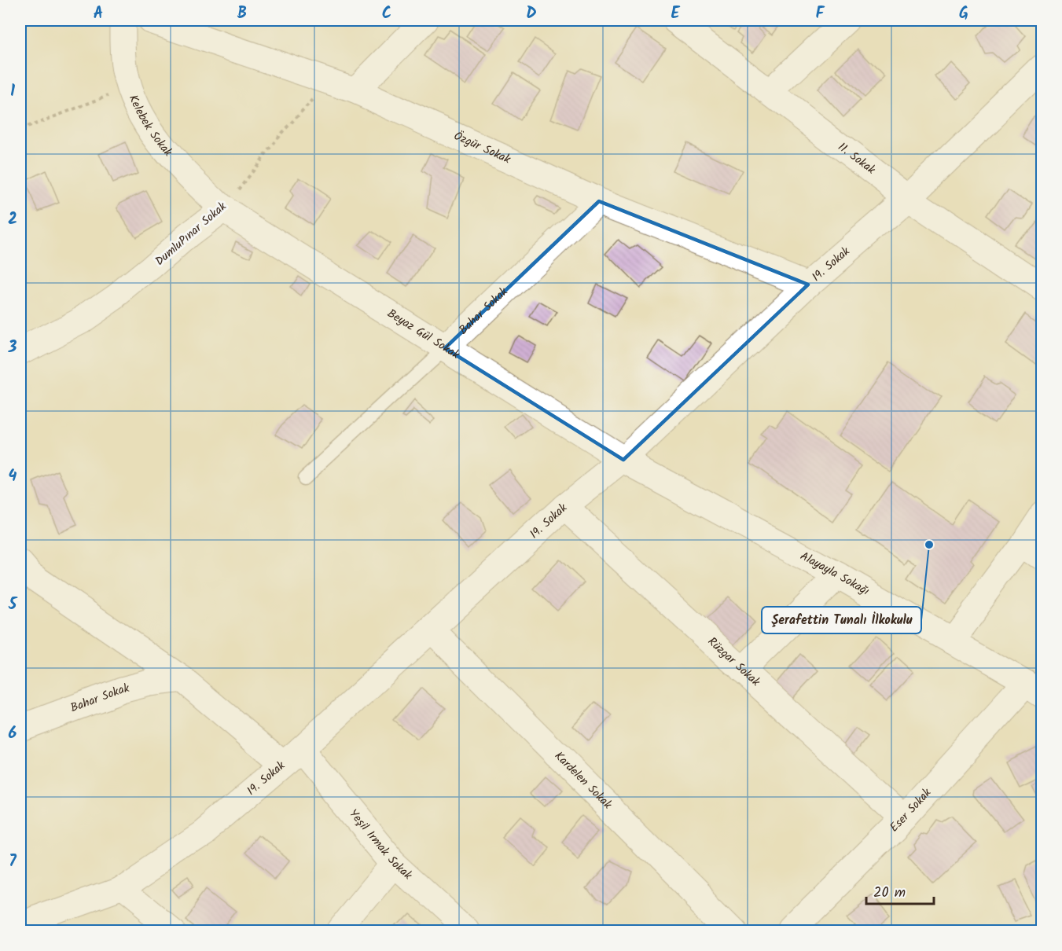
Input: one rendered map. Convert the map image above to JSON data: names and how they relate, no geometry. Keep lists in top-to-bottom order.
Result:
{
  "streets": {
    "street": [
      "Kelebek Sokak",
      "Özgür Sokak",
      "11. Sokak",
      "DumluPınar Sokak",
      "19. Sokak",
      "Bahar Sokak",
      "Beyaz Gül Sokak",
      "Alayayla Sokağı",
      "Rüzgar Sokak",
      "Kardelen Sokak",
      "Eser Sokak",
      "Yeşil Irmak Sokak"
    ]
  },
  "crossings": [
    ["Kelebek Sokak", "DumluPınar Sokak"],
    ["Kelebek Sokak", "Beyaz Gül Sokak"],
    ["Özgür Sokak", "DumluPınar Sokak"],
    ["Özgür Sokak", "19. Sokak"],
    ["Özgür Sokak", "Bahar Sokak"],
    ["11. Sokak", "19. Sokak"],
    ["DumluPınar Sokak", "Beyaz Gül Sokak"],
    ["19. Sokak", "Beyaz Gül Sokak"],
    ["19. Sokak", "Alayayla Sokağı"],
    ["19. Sokak", "Rüzgar Sokak"],
    ["19. Sokak", "Kardelen Sokak"],
    ["19. Sokak", "Yeşil Irmak Sokak"],
    ["Bahar Sokak", "Beyaz Gül Sokak"],
    ["Bahar Sokak", "Yeşil Irmak Sokak"],
    ["Beyaz Gül Sokak", "Alayayla Sokağı"],
    ["Alayayla Sokağı", "Eser Sokak"],
    ["Rüzgar Sokak", "Eser Sokak"]
  ],
  "places": ["Şerafettin Tunalı İlkokulu"],
  "scale_bar": "20 m",
  "grid": {
    "columns": [
      "A",
      "B",
      "C",
      "D",
      "E",
      "F",
      "G"
    ],
    "rows": [
      "1",
      "2",
      "3",
      "4",
      "5",
      "6",
      "7"
    ]
  }
}
